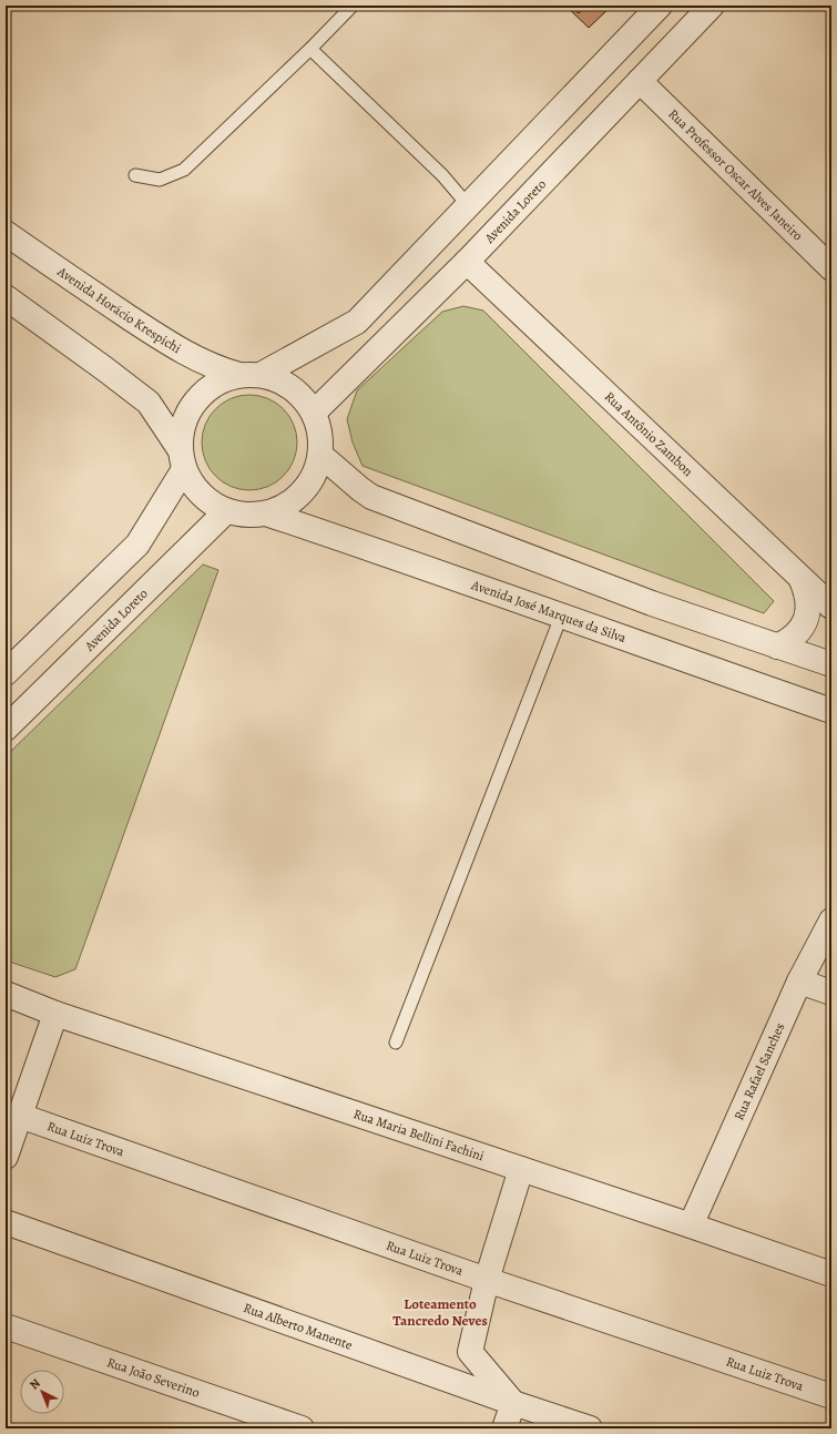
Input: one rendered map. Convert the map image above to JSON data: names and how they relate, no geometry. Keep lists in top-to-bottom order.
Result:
{
  "streets": {
    "street": [
      "Rua Professor Oscar Alves Janeiro",
      "Avenida Loreto",
      "Avenida Horácio Krespichi",
      "Rua Antônio Zambon",
      "Avenida José Marques da Silva",
      "Rua Rafael Sanches",
      "Rua Maria Bellini Fachini",
      "Rua Luiz Trova",
      "Rua Alberto Manente",
      "Rua João Severino"
    ]
  },
  "crossings": [
    ["Rua Professor Oscar Alves Janeiro", "Avenida Loreto"],
    ["Avenida Loreto", "Avenida Horácio Krespichi"],
    ["Avenida Loreto", "Rua Antônio Zambon"],
    ["Avenida Loreto", "Avenida José Marques da Silva"],
    ["Avenida Horácio Krespichi", "Avenida José Marques da Silva"],
    ["Rua Rafael Sanches", "Rua Maria Bellini Fachini"]
  ],
  "districts": ["Loteamento Tancredo Neves"],
  "north": "top left"
}
